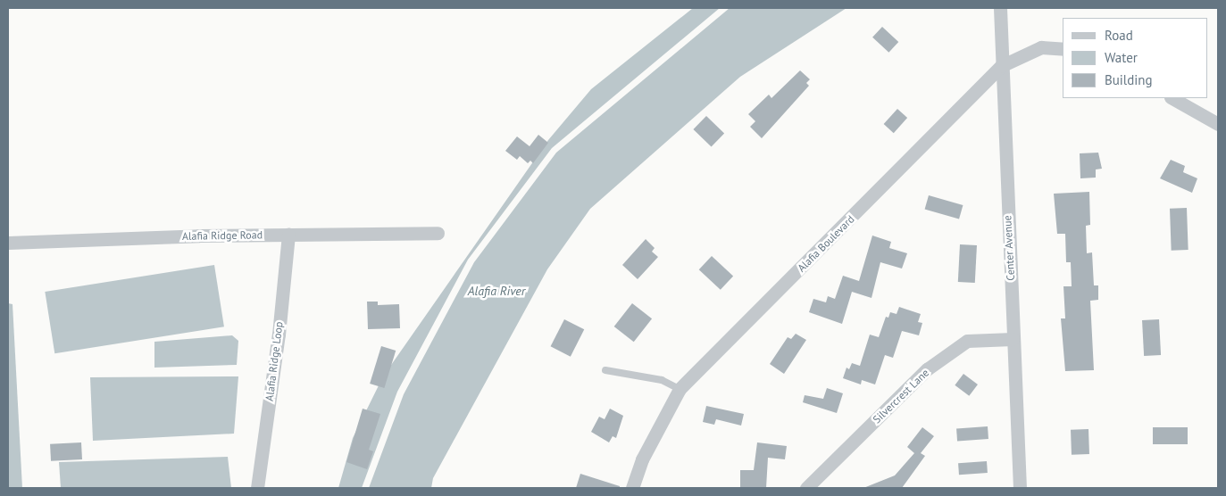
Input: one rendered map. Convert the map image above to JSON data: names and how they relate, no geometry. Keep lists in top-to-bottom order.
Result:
{
  "streets": {
    "street": [
      "Alafia Ridge Road",
      "Alafia Boulevard",
      "Center Avenue",
      "Alafia Ridge Loop",
      "Silvercrest Lane"
    ]
  },
  "crossings": [
    ["Alafia Ridge Road", "Alafia Ridge Loop"],
    ["Alafia Boulevard", "Center Avenue"],
    ["Center Avenue", "Silvercrest Lane"]
  ],
  "water": ["Alafia River"],
  "legend": ["Road", "Water", "Building"]
}
